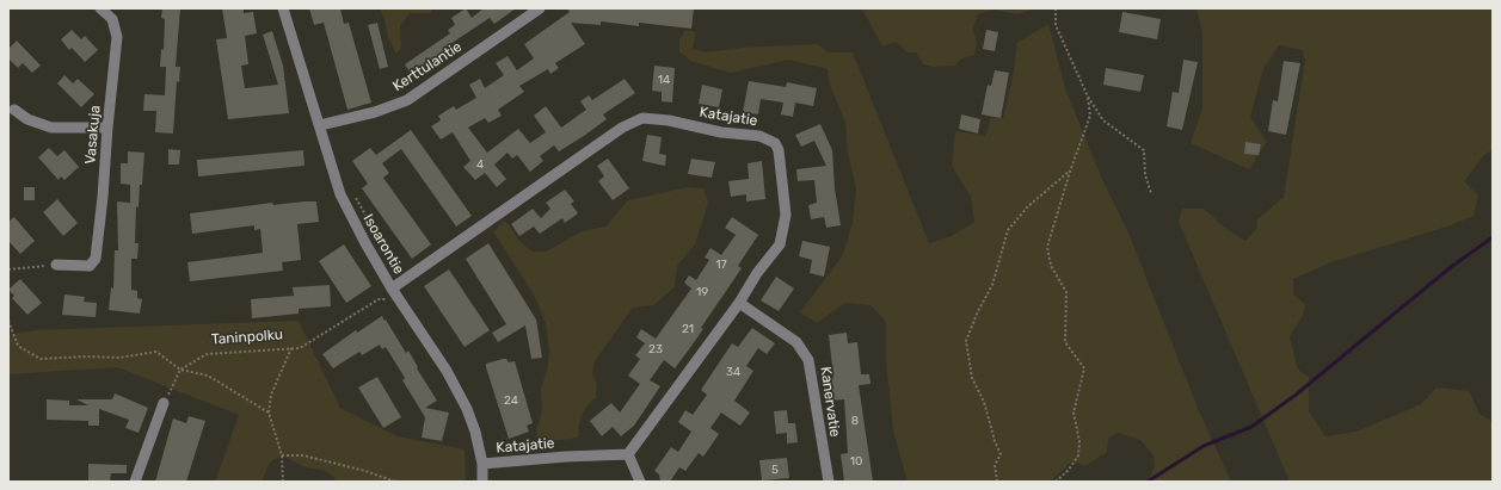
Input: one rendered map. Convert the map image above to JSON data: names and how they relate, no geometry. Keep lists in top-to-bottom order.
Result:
{
  "streets": {
    "street": [
      "Kerttulantie",
      "Katajatie",
      "Vasakuja",
      "Isoarontie",
      "Kanervatie"
    ],
    "path": ["Taninpolku"]
  },
  "crossings": [
    ["Kerttulantie", "Isoarontie"],
    ["Katajatie", "Isoarontie"],
    ["Katajatie", "Kanervatie"],
    ["Isoarontie", "Taninpolku"]
  ],
  "house_numbers": [
    "14",
    "4",
    "17",
    "19",
    "21",
    "23",
    "34",
    "24",
    "8",
    "10",
    "5"
  ]
}
